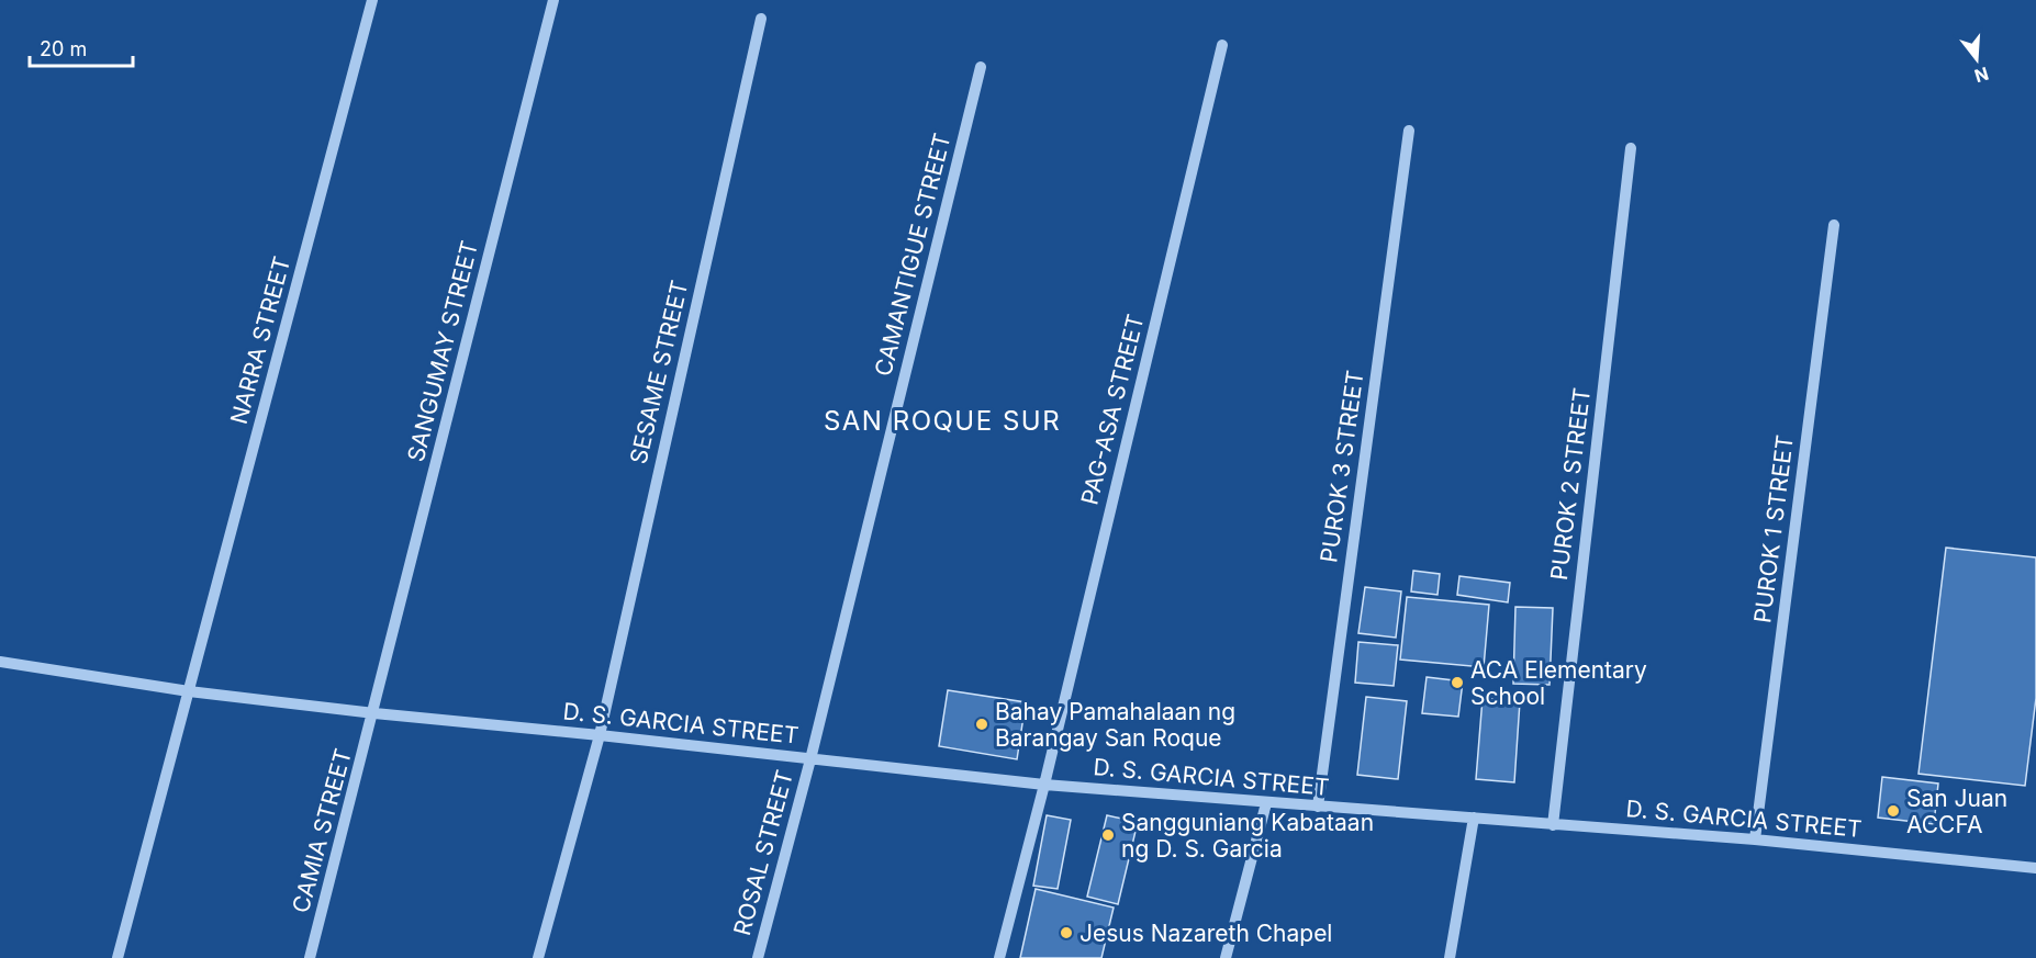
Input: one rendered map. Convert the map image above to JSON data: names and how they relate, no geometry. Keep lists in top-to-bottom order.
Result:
{
  "streets": {
    "street": [
      "CAMANTIGUE STREET",
      "NARRA STREET",
      "SANGUMAY STREET",
      "SESAME STREET",
      "PAG-ASA STREET",
      "PUROK 3 STREET",
      "PUROK 2 STREET",
      "PUROK 1 STREET",
      "D. S. GARCIA STREET",
      "CAMIA STREET",
      "ROSAL STREET"
    ]
  },
  "crossings": [
    ["CAMANTIGUE STREET", "D. S. GARCIA STREET"],
    ["CAMANTIGUE STREET", "ROSAL STREET"],
    ["NARRA STREET", "D. S. GARCIA STREET"],
    ["SANGUMAY STREET", "D. S. GARCIA STREET"],
    ["SANGUMAY STREET", "CAMIA STREET"],
    ["SESAME STREET", "D. S. GARCIA STREET"],
    ["PAG-ASA STREET", "D. S. GARCIA STREET"],
    ["PUROK 3 STREET", "D. S. GARCIA STREET"],
    ["PUROK 2 STREET", "D. S. GARCIA STREET"],
    ["PUROK 1 STREET", "D. S. GARCIA STREET"],
    ["D. S. GARCIA STREET", "CAMIA STREET"],
    ["D. S. GARCIA STREET", "ROSAL STREET"]
  ],
  "districts": ["SAN ROQUE SUR"],
  "places": [
    "ACA Elementary School",
    "Bahay Pamahalaan ng Barangay San Roque",
    "San Juan ACCFA",
    "Sangguniang Kabataan ng D. S. Garcia",
    "Jesus Nazareth Chapel"
  ],
  "scale_bar": "20 m",
  "north": "bottom"
}
